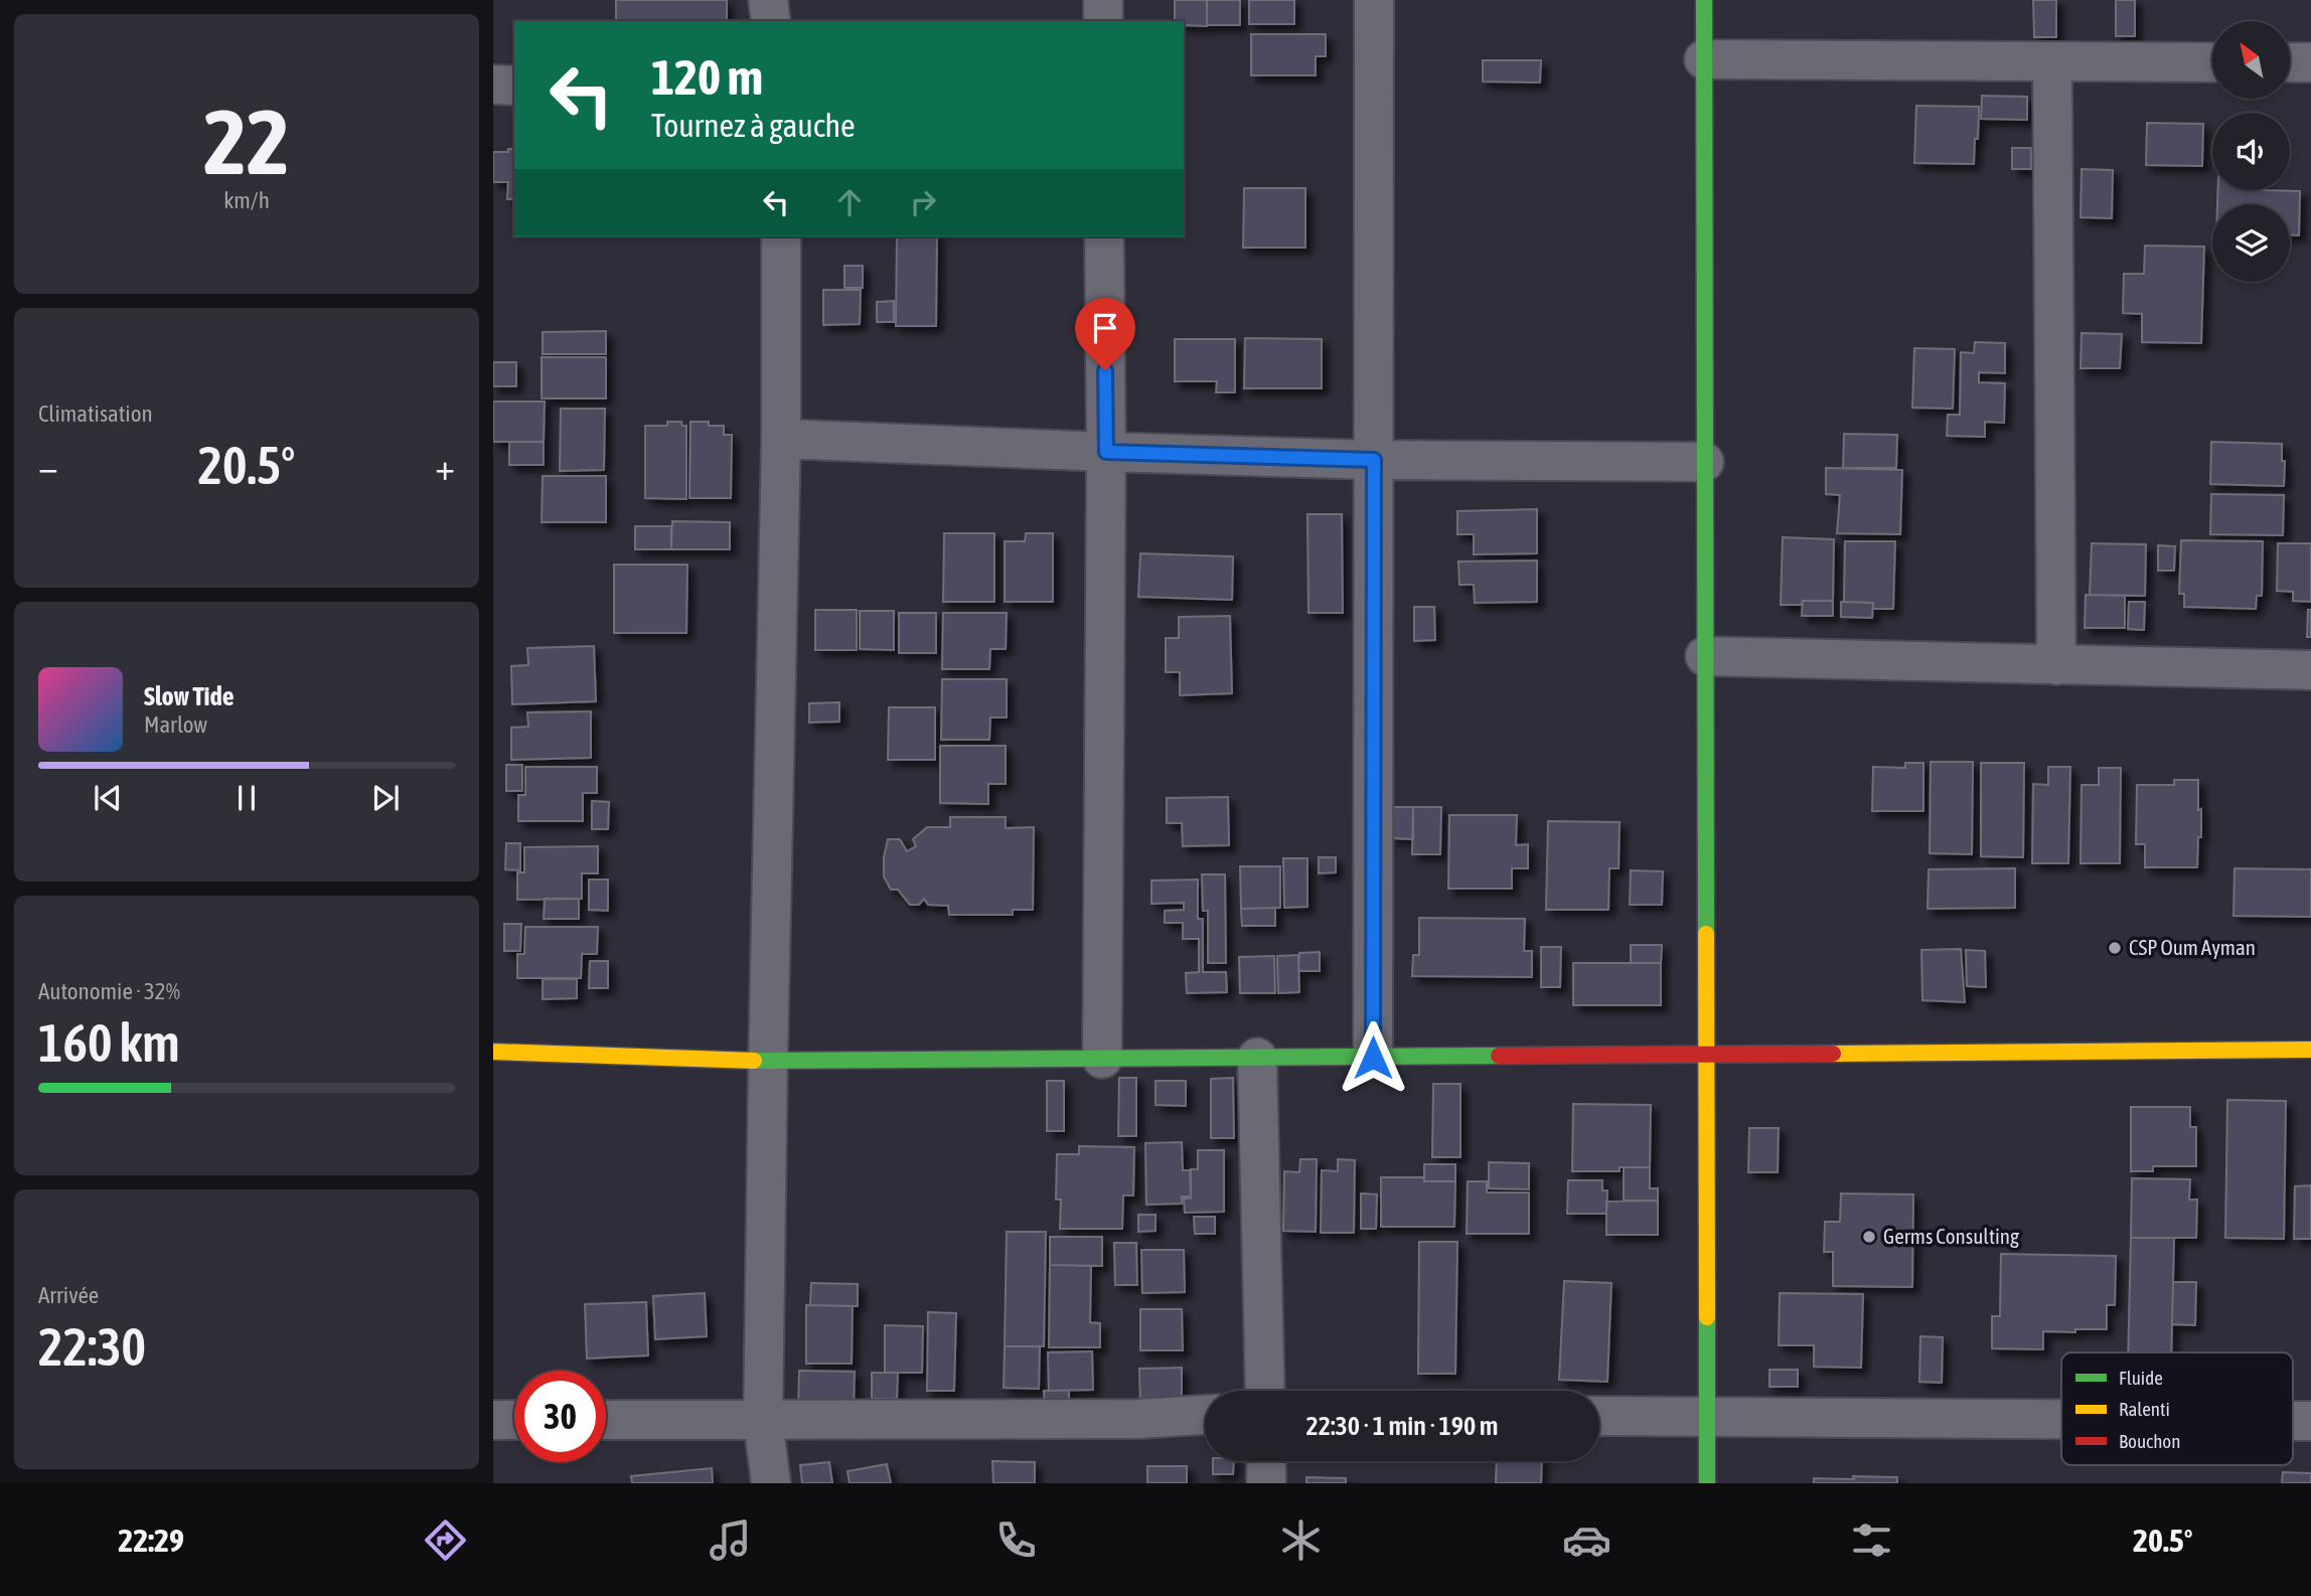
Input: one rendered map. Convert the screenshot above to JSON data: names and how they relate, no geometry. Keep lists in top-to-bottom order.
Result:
{
  "places": ["CSP Oum Ayman", "Germs Consulting"],
  "legend": ["Fluide", "Ralenti", "Bouchon"],
  "north": "top left",
  "page": {
    "tile": [
      ["22", "km/h"],
      "Climatisation",
      ["Autonomie · 32%", "160 km"],
      ["Arrivée", "22:30"]
    ],
    "turn": ["120 m", "Tournez à gauche"],
    "heat": ["−", "20.5°", "+"],
    "song": ["Slow Tide", "Marlow"],
    "limit": "30",
    "trip": "22:30 · 1 min · 190 m",
    "tabs": ["22:29", "20.5°"]
  }
}
